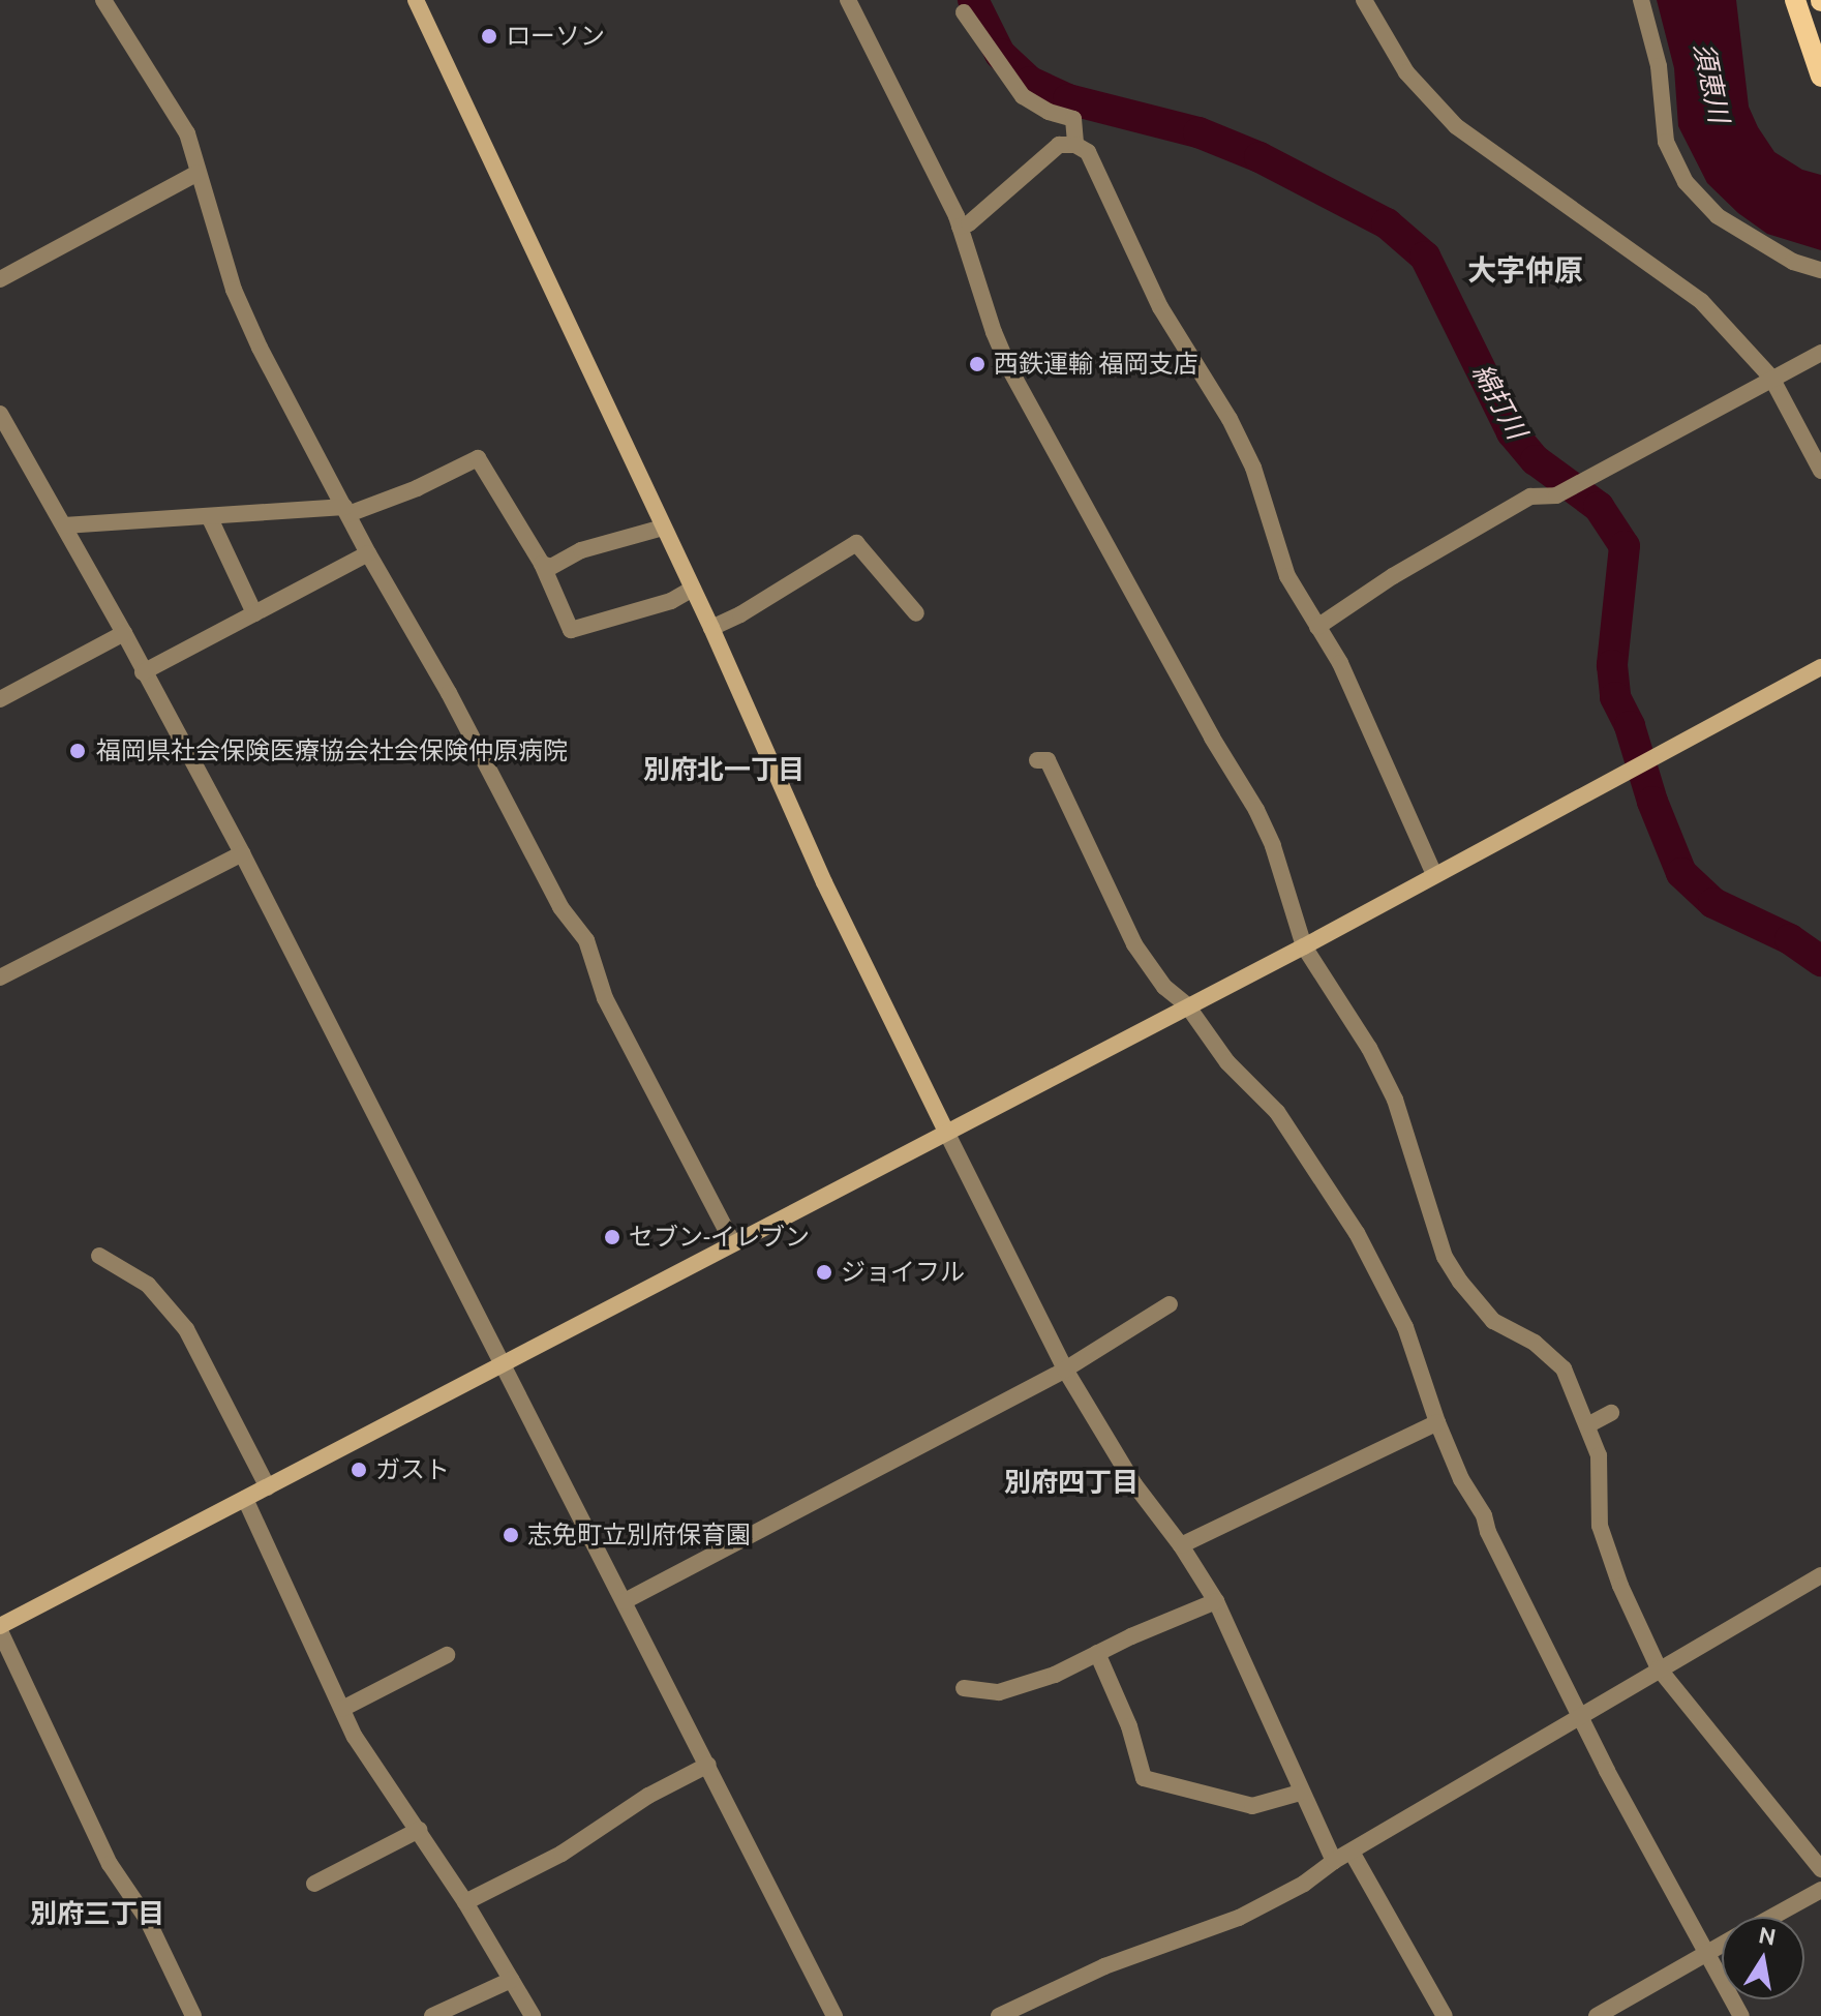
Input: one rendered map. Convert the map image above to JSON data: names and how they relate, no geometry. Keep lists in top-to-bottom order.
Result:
{
  "districts": [
    "大字仲原",
    "別府北一丁目",
    "別府四丁目",
    "別府三丁目"
  ],
  "water": ["須恵川", "綿打川"],
  "places": [
    "ローソン",
    "西鉄運輸 福岡支店",
    "福岡県社会保険医療協会社会保険仲原病院",
    "セブン-イレブン",
    "ジョイフル",
    "ガスト",
    "志免町立別府保育園"
  ],
  "north": "top"
}
